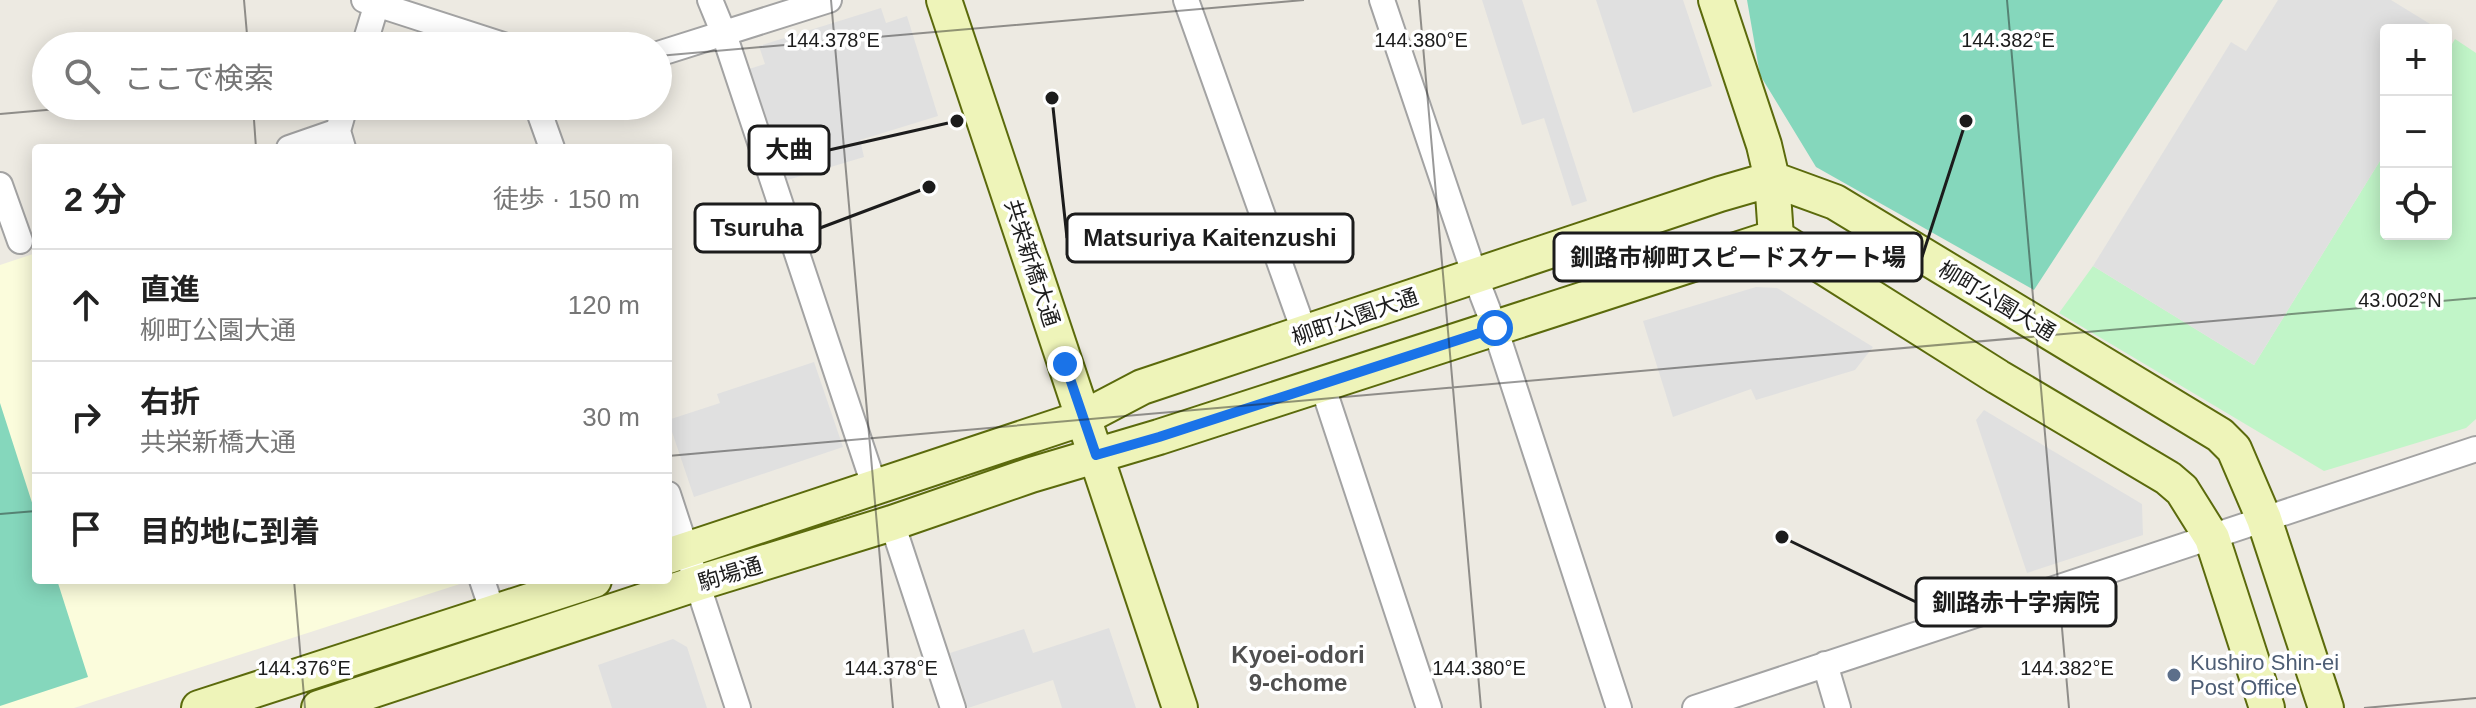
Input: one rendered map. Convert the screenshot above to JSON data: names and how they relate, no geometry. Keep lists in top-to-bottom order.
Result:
{
  "streets": {
    "street": ["共栄新橋大通", "柳町公園大通", "駒場通"]
  },
  "crossings": [
    ["共栄新橋大通", "柳町公園大通"],
    ["共栄新橋大通", "駒場通"],
    ["柳町公園大通", "駒場通"]
  ],
  "districts": ["Kyoei-odori 9-chome"],
  "places": [
    "Matsuriya Kaitenzushi",
    "大曲",
    "釧路市柳町スピードスケート場",
    "Tsuruha",
    "釧路赤十字病院",
    "Kushiro Shin-ei Post Office"
  ],
  "page": {
    "map_buttons": ["+", "−"],
    "search": "ここで検索",
    "heading": ["2 分", "徒歩 · 150 m"],
    "list": [
      ["直進", "柳町公園大通", "120 m"],
      ["右折", "共栄新橋大通", "30 m"],
      "目的地に到着"
    ]
  },
  "coordinates": [
    "144.378°E",
    "144.380°E",
    "144.382°E",
    "43.002°N",
    "144.376°E"
  ]
}
